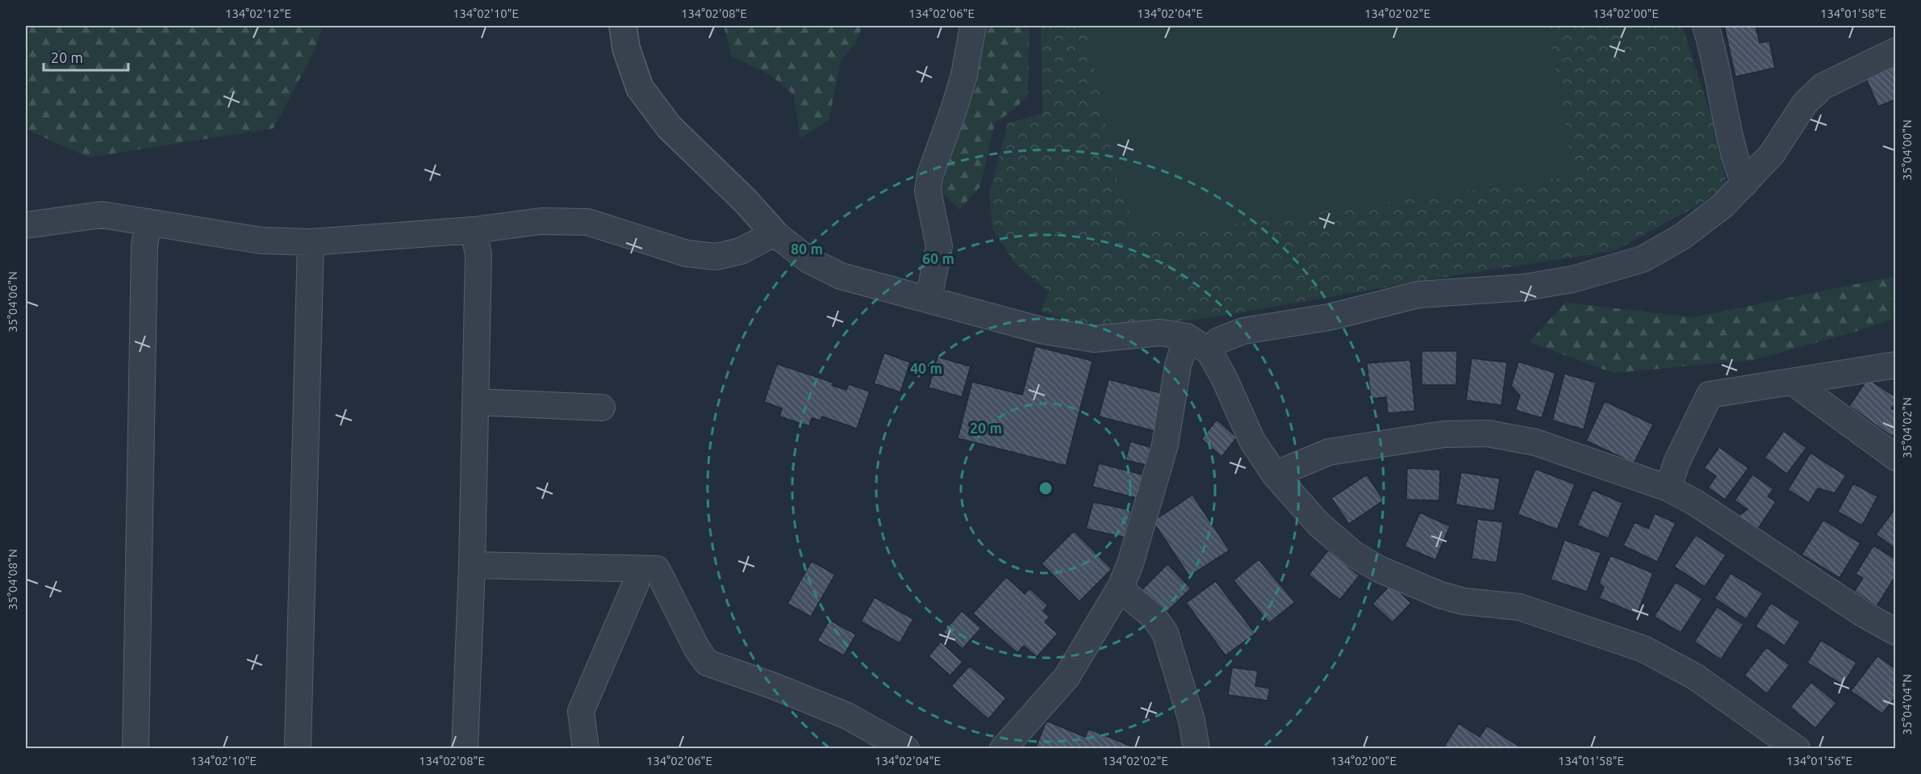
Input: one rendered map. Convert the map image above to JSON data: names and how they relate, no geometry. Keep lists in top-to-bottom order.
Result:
{
  "scale_bar": "20 m",
  "coordinates": [
    "134°02'12\"E",
    "134°02'10\"E",
    "134°02'08\"E",
    "134°02'06\"E",
    "134°02'04\"E",
    "134°02'02\"E",
    "134°02'00\"E",
    "134°01'58\"E",
    "35°04'00\"N",
    "35°04'06\"N",
    "35°04'02\"N",
    "35°04'08\"N",
    "35°04'04\"N",
    "134°01'56\"E"
  ],
  "rings": [
    "80 m",
    "60 m",
    "40 m",
    "20 m"
  ]
}
